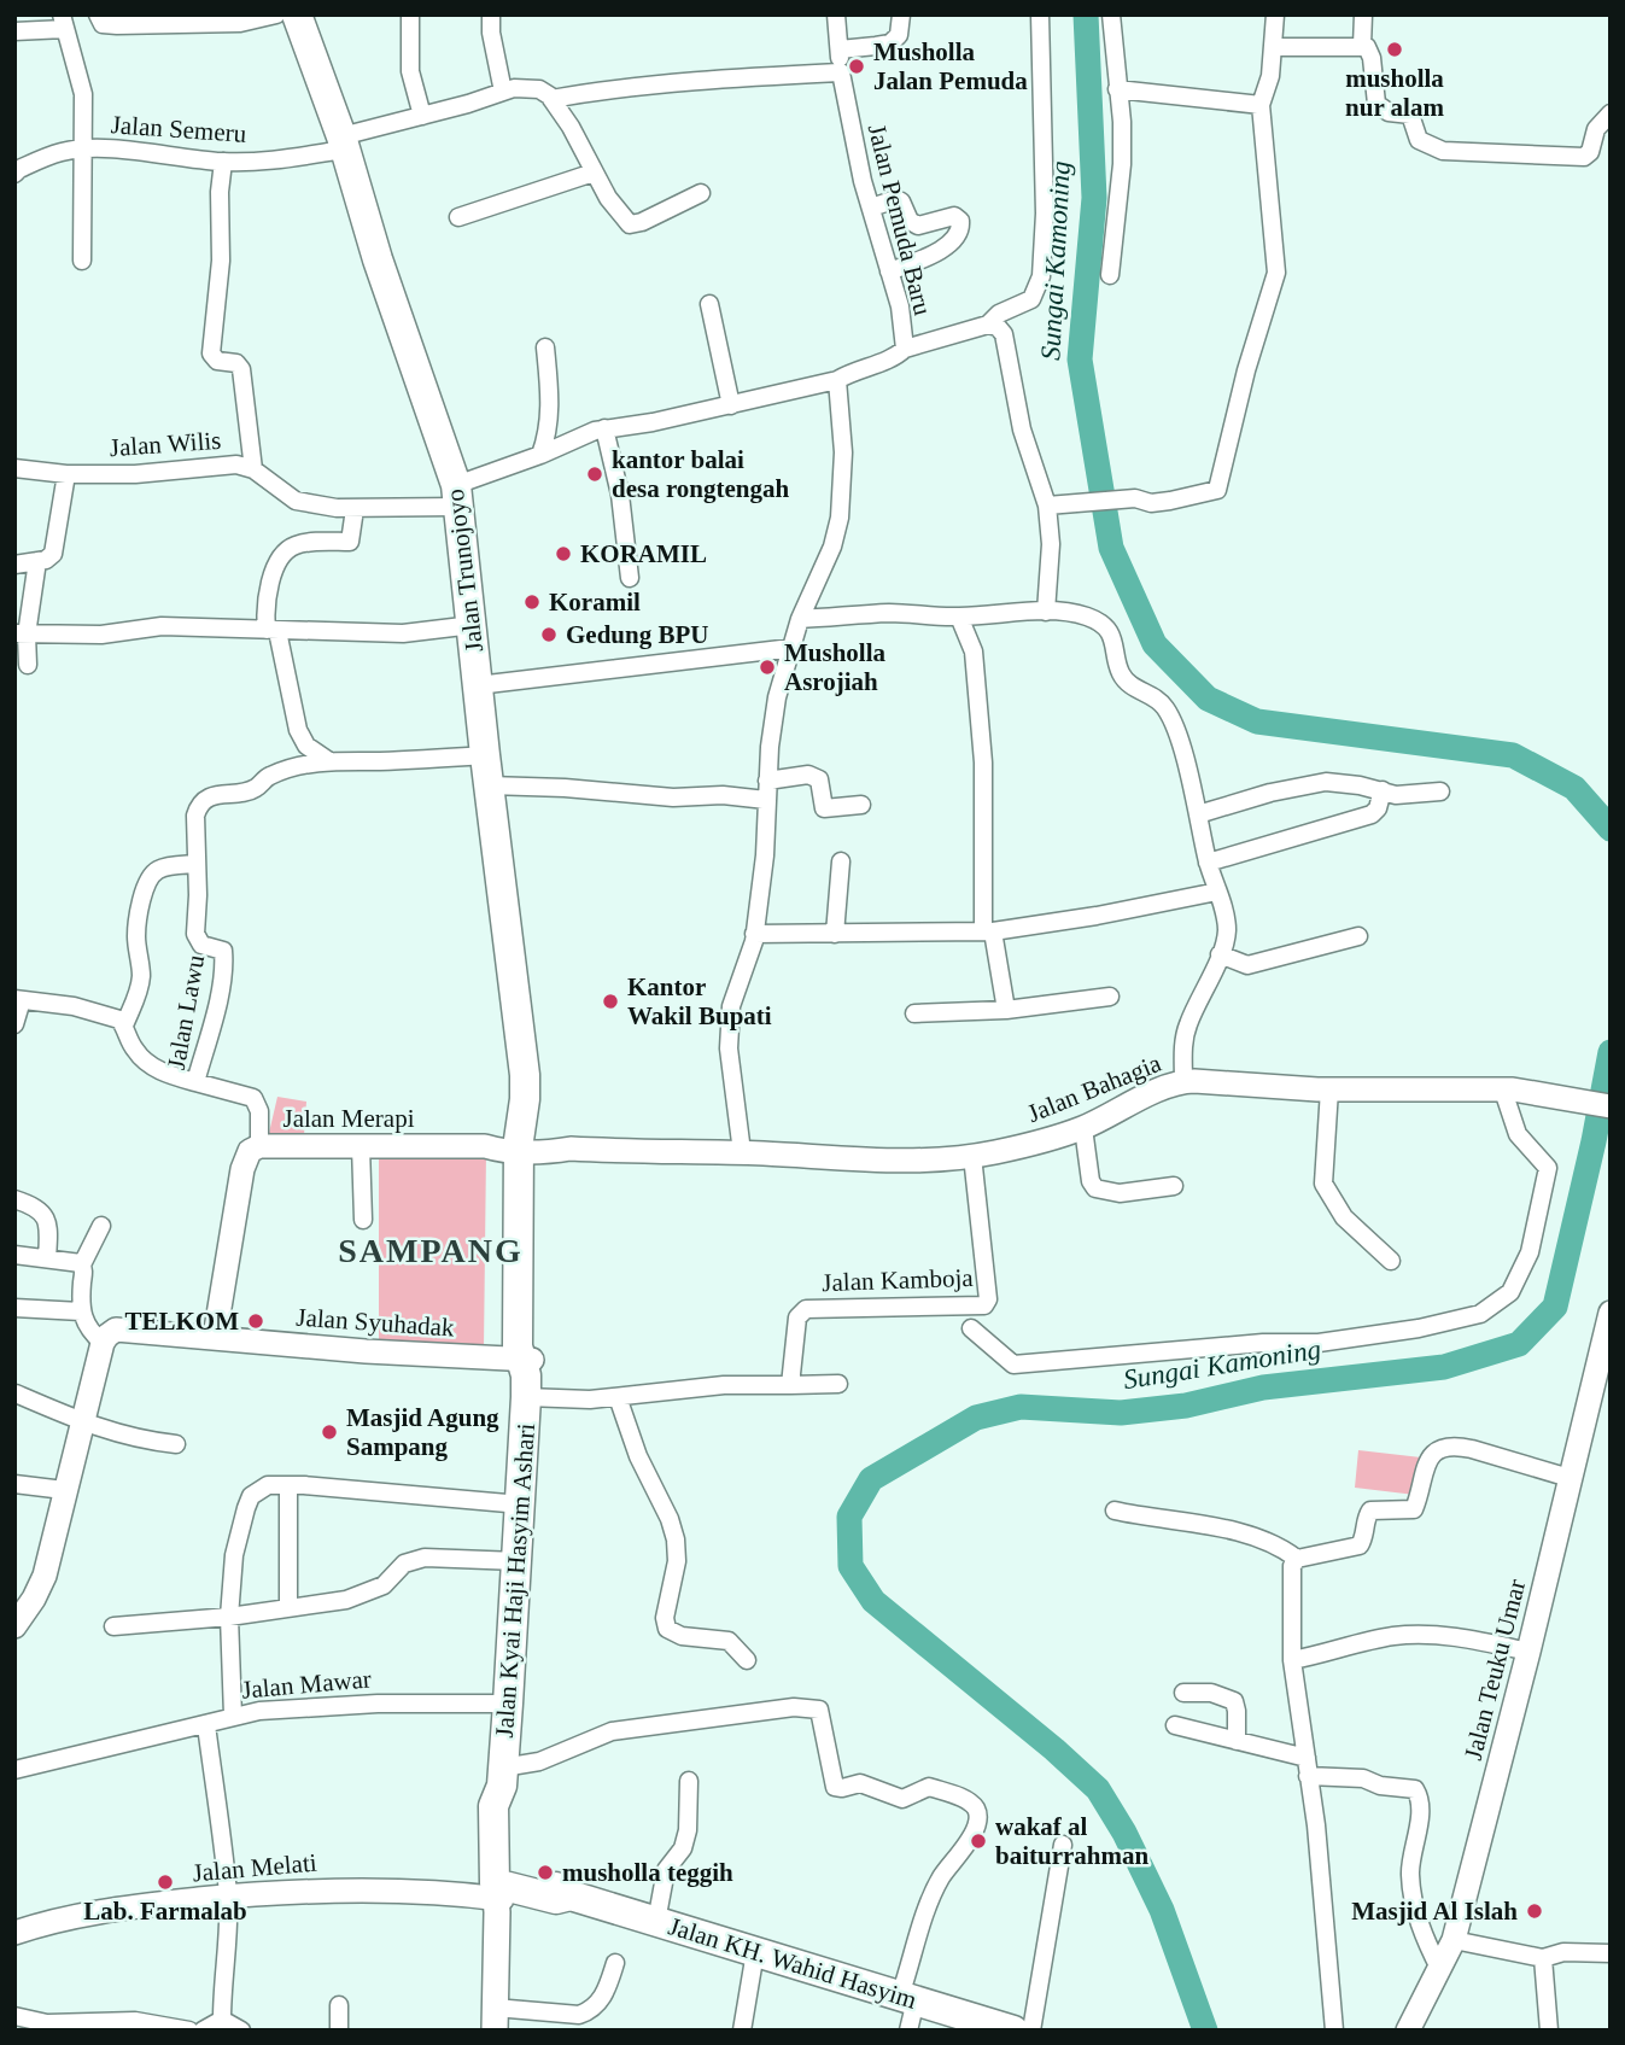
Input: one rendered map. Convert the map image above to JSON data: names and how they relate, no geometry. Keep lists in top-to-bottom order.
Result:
{
  "streets": {
    "highway": ["Jalan Trunojoyo", "Jalan Kyai Haji Hasyim Ashari", "Jalan KH. Wahid Hasyim"],
    "street": [
      "Jalan Semeru",
      "Jalan Pemuda Baru",
      "Jalan Wilis",
      "Jalan Lawu",
      "Jalan Bahagia",
      "Jalan Merapi",
      "Jalan Kamboja",
      "Jalan Syuhadak",
      "Jalan Teuku Umar",
      "Jalan Mawar",
      "Jalan Melati"
    ]
  },
  "crossings": [
    ["Jalan Semeru", "Jalan Trunojoyo"],
    ["Jalan Pemuda Baru", "Jalan Wilis"],
    ["Jalan Pemuda Baru", "Jalan Trunojoyo"],
    ["Jalan Wilis", "Jalan Trunojoyo"],
    ["Jalan Trunojoyo", "Jalan Lawu"],
    ["Jalan Trunojoyo", "Jalan Bahagia"],
    ["Jalan Trunojoyo", "Jalan Merapi"],
    ["Jalan Trunojoyo", "Jalan Kyai Haji Hasyim Ashari"],
    ["Jalan Lawu", "Jalan Merapi"],
    ["Jalan Bahagia", "Jalan Merapi"],
    ["Jalan Bahagia", "Jalan Kamboja"],
    ["Jalan Bahagia", "Jalan Kyai Haji Hasyim Ashari"],
    ["Jalan Merapi", "Jalan Syuhadak"],
    ["Jalan Merapi", "Jalan Kyai Haji Hasyim Ashari"],
    ["Jalan Syuhadak", "Jalan Kyai Haji Hasyim Ashari"],
    ["Jalan Kyai Haji Hasyim Ashari", "Jalan Mawar"],
    ["Jalan Kyai Haji Hasyim Ashari", "Jalan Melati"],
    ["Jalan Kyai Haji Hasyim Ashari", "Jalan KH. Wahid Hasyim"],
    ["Jalan Melati", "Jalan KH. Wahid Hasyim"]
  ],
  "districts": ["SAMPANG"],
  "water": ["Sungai Kamoning"],
  "places": [
    "musholla nur alam",
    "Musholla Jalan Pemuda",
    "kantor balai desa rongtengah",
    "KORAMIL",
    "Koramil",
    "Gedung BPU",
    "Musholla Asrojiah",
    "Kantor Wakil Bupati",
    "TELKOM",
    "Masjid Agung Sampang",
    "wakaf al baiturrahman",
    "musholla teggih",
    "Lab. Farmalab",
    "Masjid Al Islah"
  ]
}
